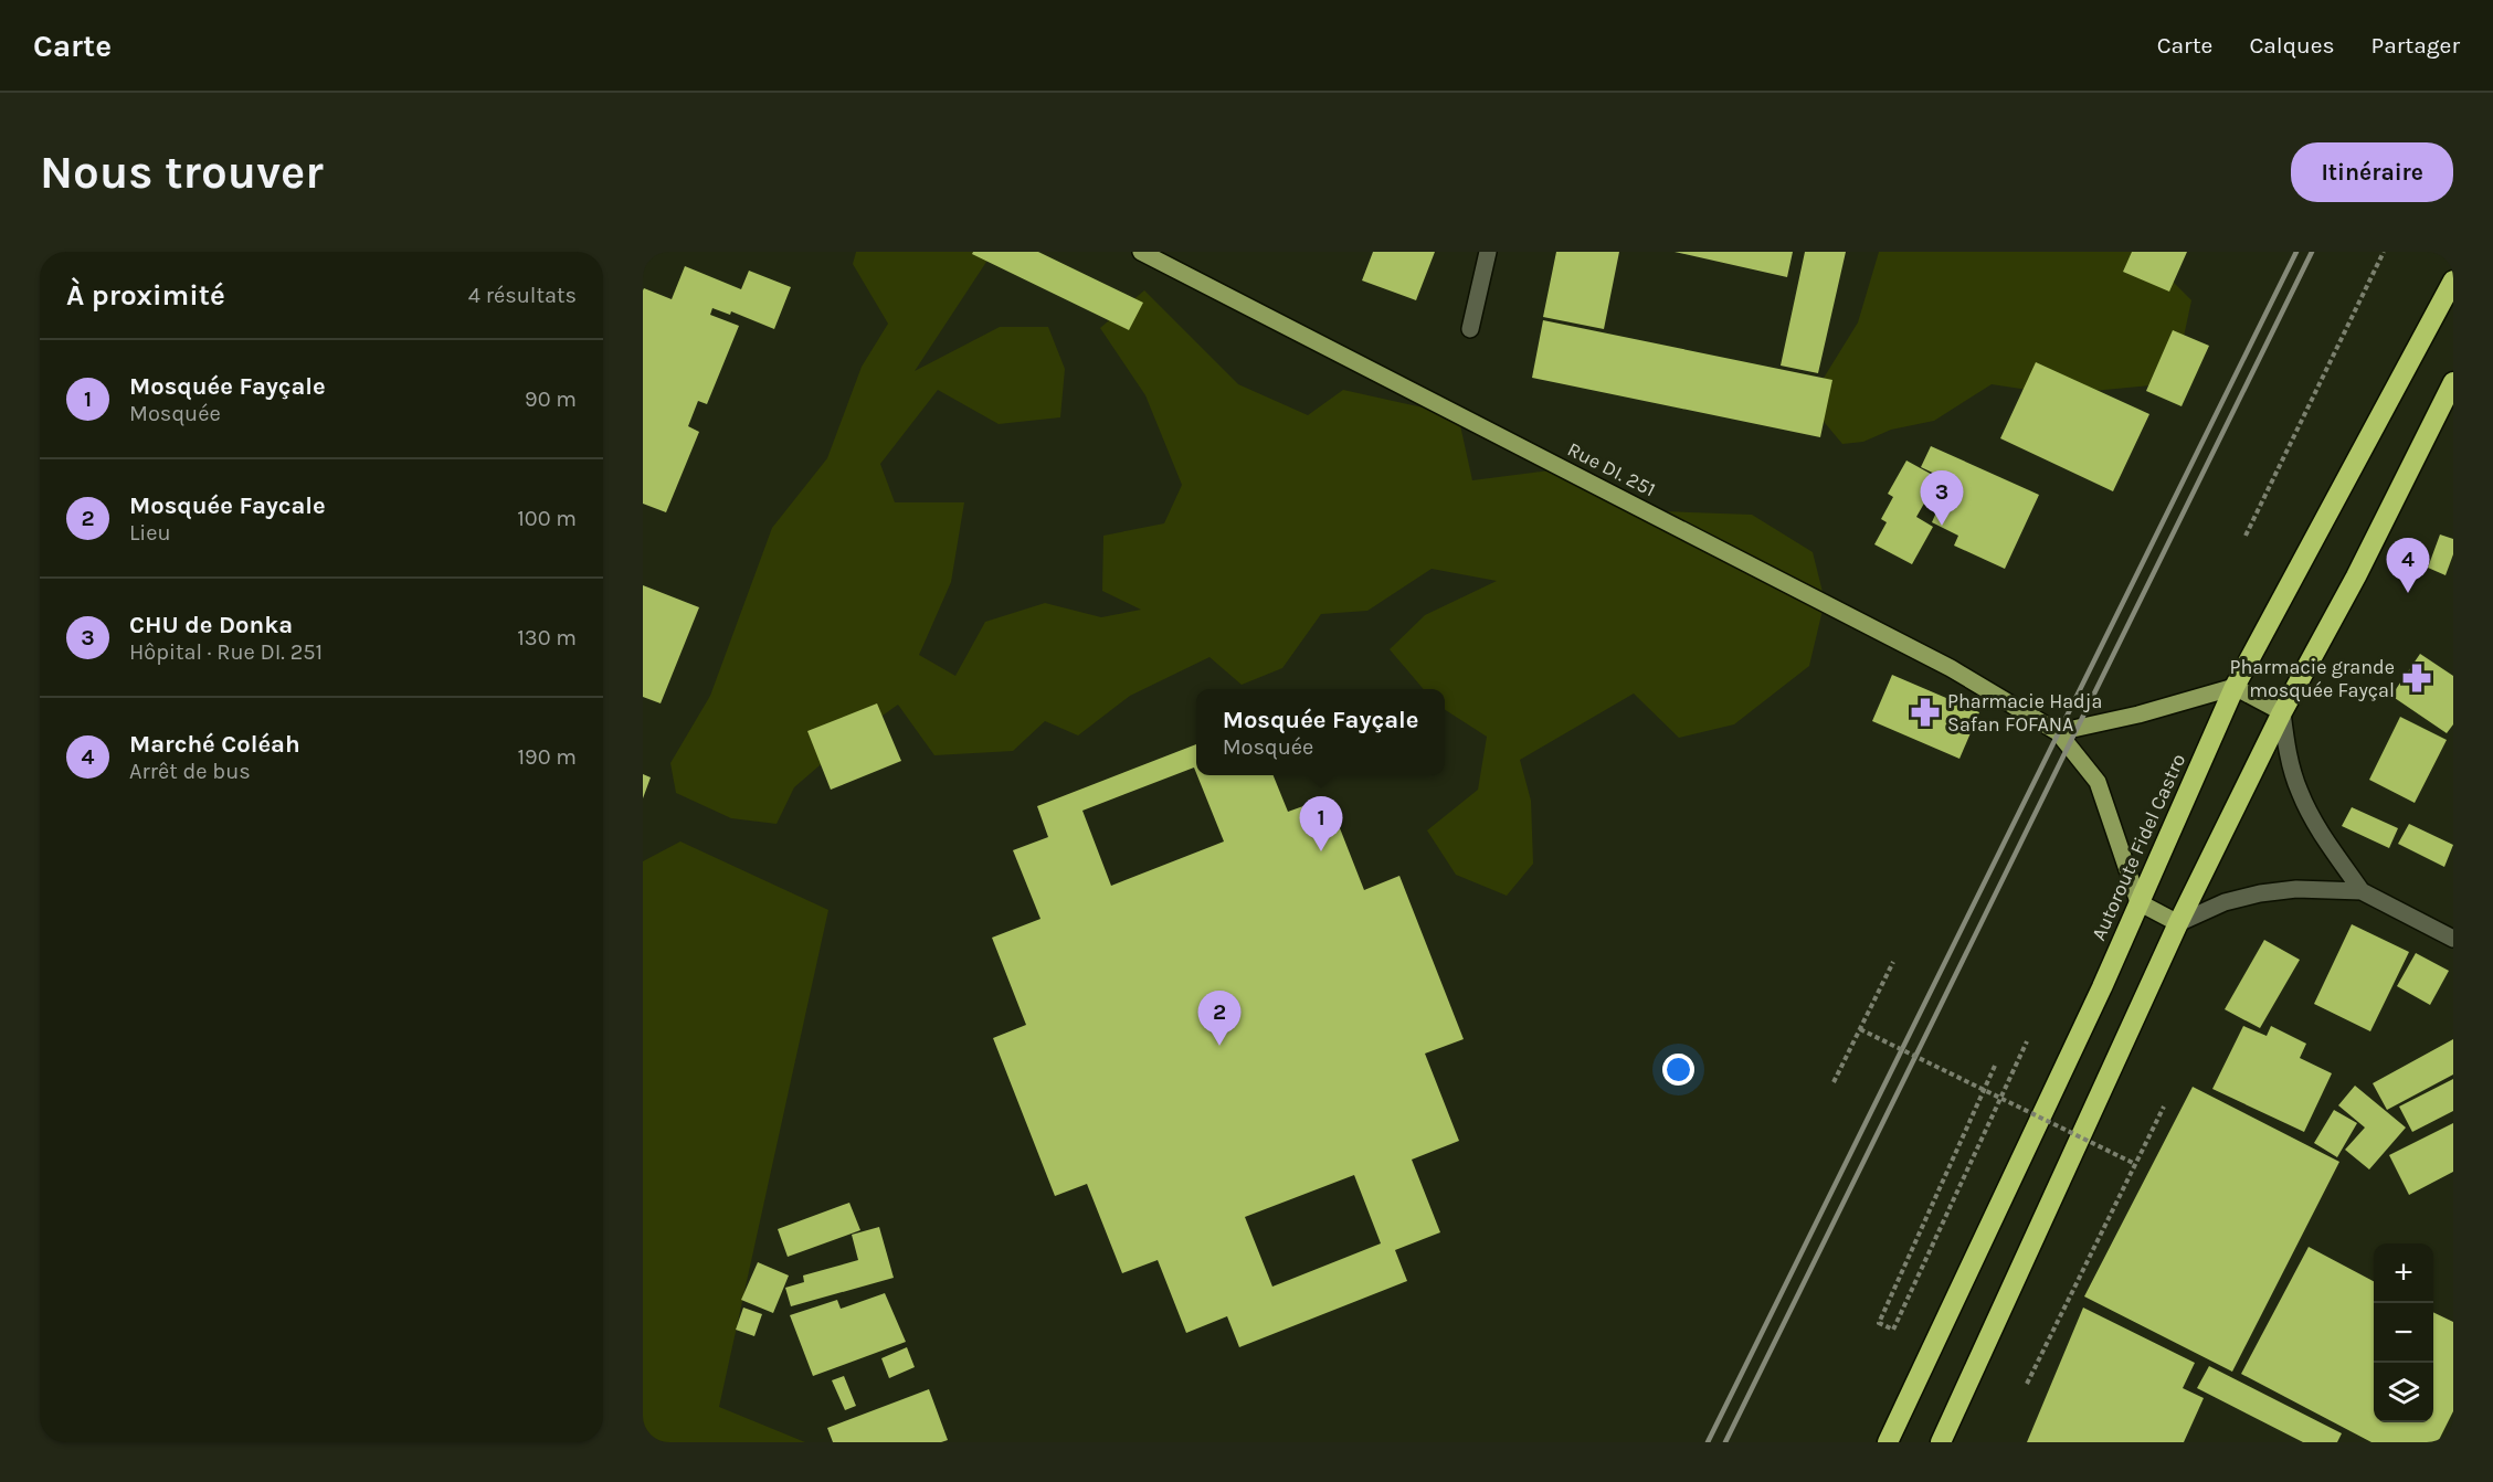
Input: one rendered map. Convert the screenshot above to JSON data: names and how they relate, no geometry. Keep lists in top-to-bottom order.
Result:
{
  "streets": {
    "highway": ["Autoroute Fidel Castro"],
    "main road": ["Rue DI. 251"]
  },
  "places": {
    "pharmacy": ["Pharmacie grande mosquée Fayçal", "Pharmacie Hadja Safan FOFANA"]
  },
  "page": {
    "header": "Carte",
    "nav": ["Carte", "Calques", "Partager"],
    "buttons": "Itinéraire",
    "title": "Nous trouver",
    "heading": ["À proximité", "4 résultats"],
    "list": [
      {
        "mark": "1",
        "name": "Mosquée Fayçale",
        "note": "Mosquée",
        "value": "90 m"
      },
      {
        "mark": "2",
        "name": "Mosquée Faycale",
        "note": "Lieu",
        "value": "100 m"
      },
      {
        "mark": "3",
        "name": "CHU de Donka",
        "note": "Hôpital · Rue DI. 251",
        "value": "130 m"
      },
      {
        "mark": "4",
        "name": "Marché Coléah",
        "note": "Arrêt de bus",
        "value": "190 m"
      }
    ],
    "pins": [
      "3",
      "4",
      "1",
      "2"
    ],
    "popup": ["Mosquée Fayçale", "Mosquée"],
    "map_buttons": ["+", "−"]
  }
}
